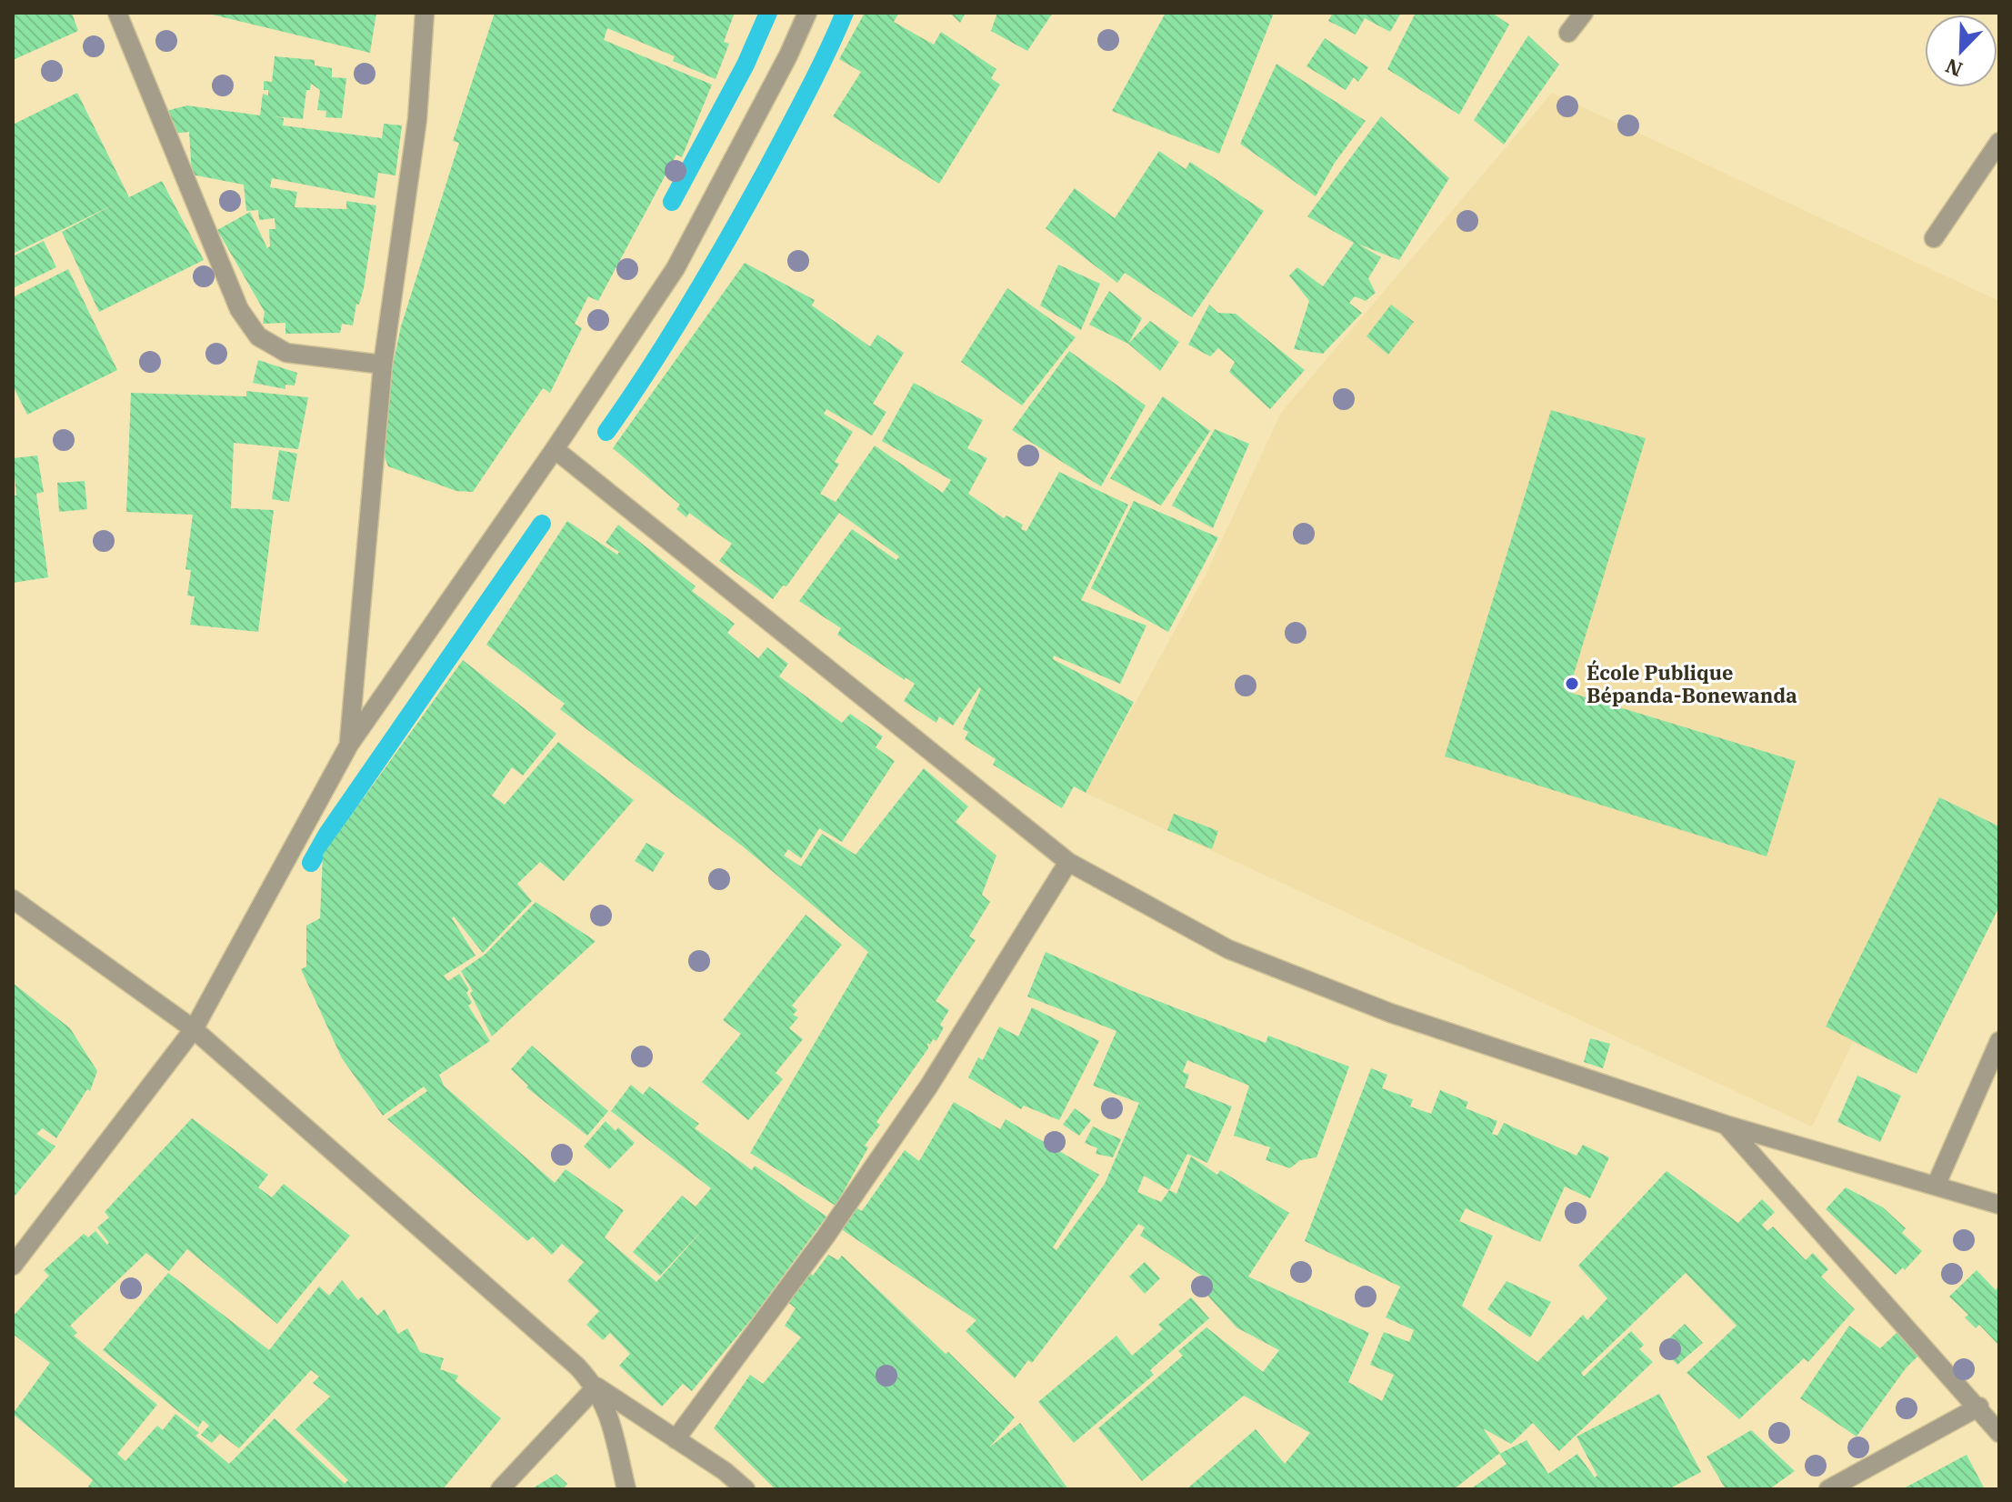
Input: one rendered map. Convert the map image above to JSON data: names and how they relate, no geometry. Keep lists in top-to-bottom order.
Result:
{
  "places": ["École Publique Bépanda-Bonewanda"],
  "north": "bottom left"
}
